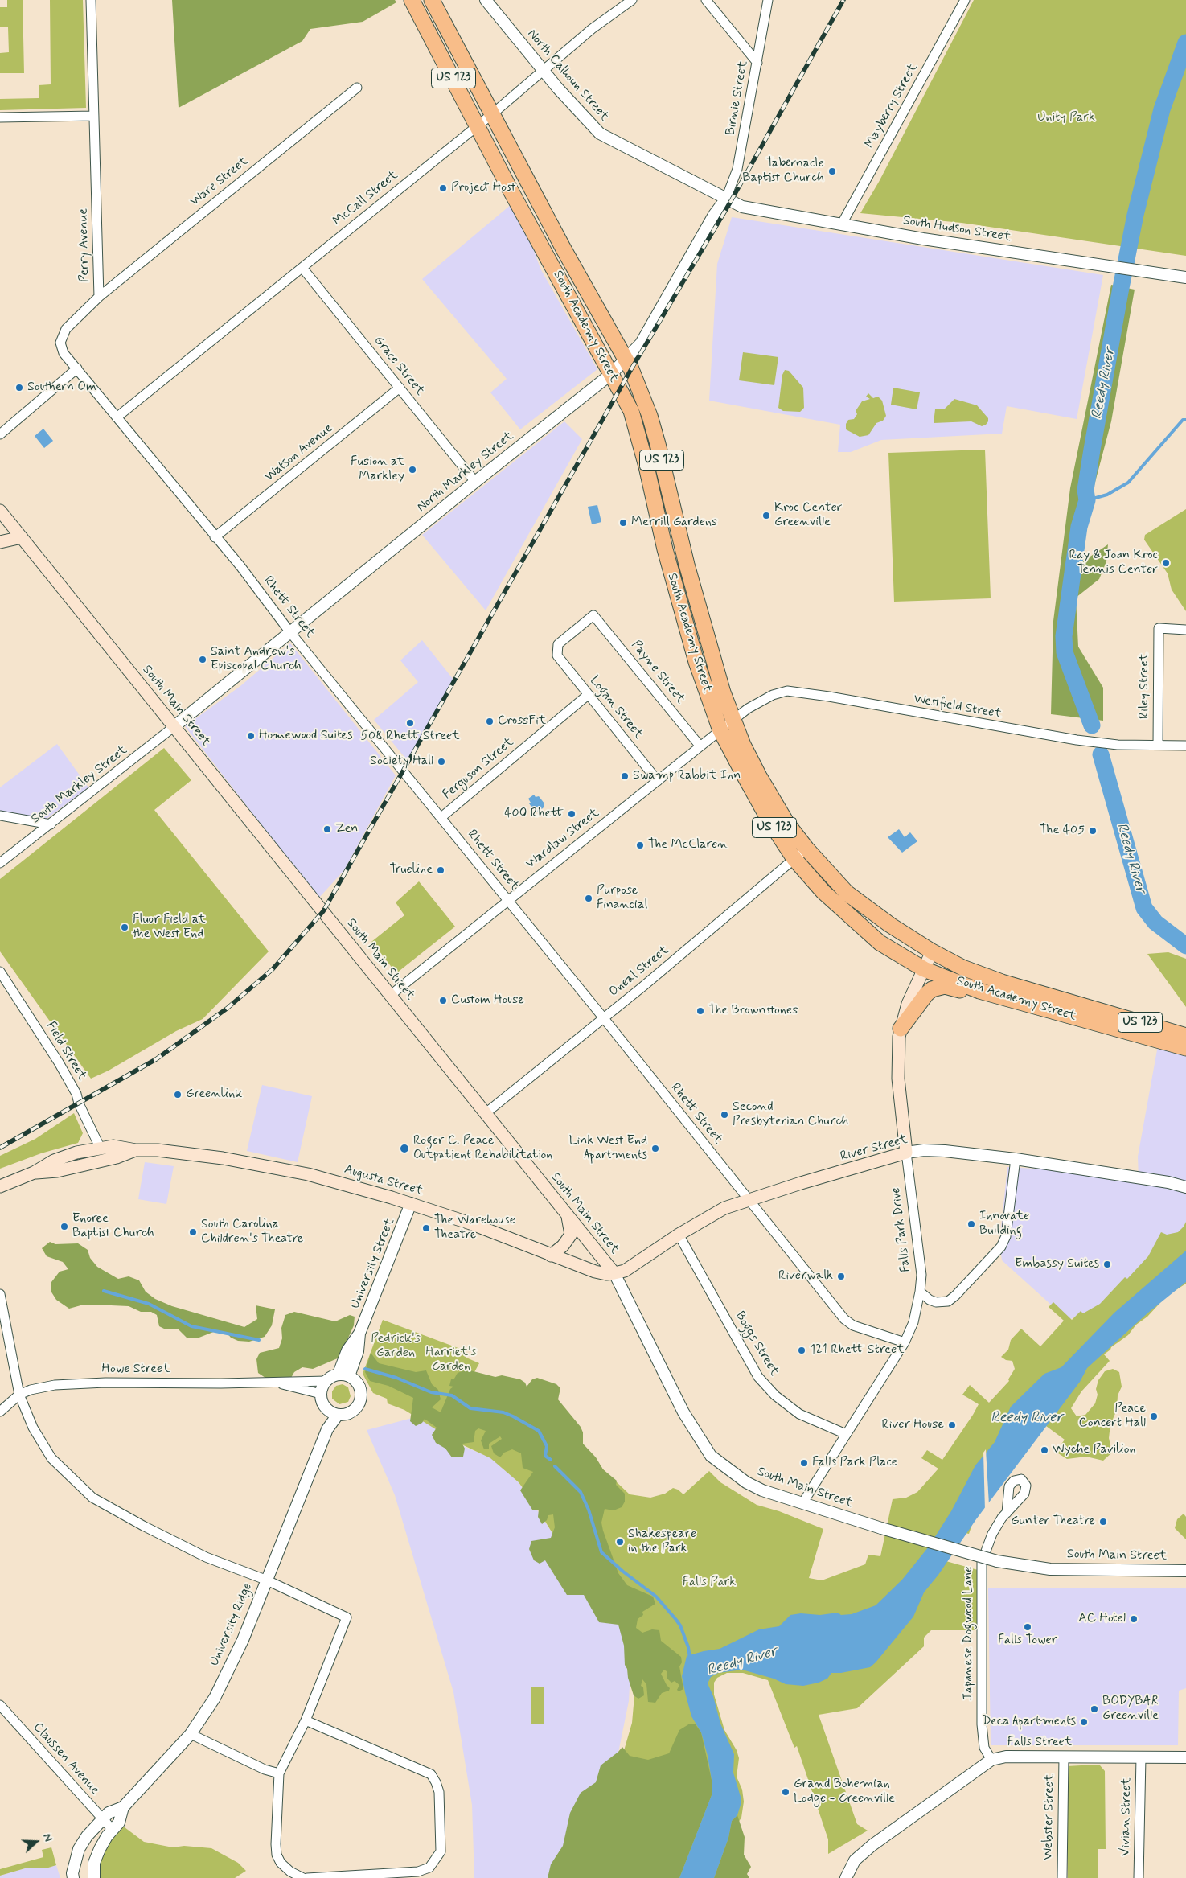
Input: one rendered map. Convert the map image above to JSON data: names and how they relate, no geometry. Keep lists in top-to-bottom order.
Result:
{
  "streets": {
    "highway": ["US 123", "South Academy Street"],
    "main road": [
      "South Main Street",
      "River Street",
      "Augusta Street",
      "Falls Park Drive"
    ],
    "street": [
      "North Calhoun Street",
      "Birnie Street",
      "Mayberry Street",
      "Ware Street",
      "McCall Street",
      "South Hudson Street",
      "Perry Avenue",
      "Grace Street",
      "Watson Avenue",
      "North Markley Street",
      "Rhett Street",
      "Payne Street",
      "Riley Street",
      "Westfield Street",
      "Logan Street",
      "Ferguson Street",
      "South Markley Street",
      "Wardlaw Street",
      "Oneal Street",
      "Field Street",
      "University Street",
      "Boggs Street",
      "Howe Street",
      "University Ridge",
      "Japanese Dogwood Lane",
      "Falls Street",
      "Claussen Avenue",
      "Webster Street",
      "Vivian Street"
    ]
  },
  "crossings": [
    ["North Calhoun Street", "Birnie Street"],
    ["North Calhoun Street", "McCall Street"],
    ["North Calhoun Street", "South Hudson Street"],
    ["North Calhoun Street", "North Markley Street"],
    ["Birnie Street", "South Hudson Street"],
    ["Birnie Street", "North Markley Street"],
    ["Mayberry Street", "South Hudson Street"],
    ["Ware Street", "Perry Avenue"],
    ["McCall Street", "South Academy Street"],
    ["McCall Street", "Grace Street"],
    ["McCall Street", "Rhett Street"],
    ["South Hudson Street", "North Markley Street"],
    ["Perry Avenue", "Rhett Street"],
    ["South Academy Street", "North Markley Street"],
    ["South Academy Street", "Westfield Street"],
    ["South Academy Street", "Wardlaw Street"],
    ["South Academy Street", "Oneal Street"],
    ["South Academy Street", "Falls Park Drive"],
    ["Grace Street", "Watson Avenue"],
    ["Grace Street", "North Markley Street"],
    ["Watson Avenue", "Rhett Street"],
    ["North Markley Street", "Rhett Street"],
    ["North Markley Street", "South Main Street"],
    ["North Markley Street", "South Markley Street"],
    ["Rhett Street", "Ferguson Street"],
    ["Rhett Street", "Wardlaw Street"],
    ["Rhett Street", "Oneal Street"],
    ["Rhett Street", "River Street"],
    ["Rhett Street", "Falls Park Drive"],
    ["Payne Street", "Logan Street"],
    ["Payne Street", "Wardlaw Street"],
    ["Riley Street", "Westfield Street"],
    ["South Main Street", "South Markley Street"],
    ["South Main Street", "Wardlaw Street"],
    ["South Main Street", "Oneal Street"],
    ["South Main Street", "River Street"],
    ["South Main Street", "Augusta Street"],
    ["South Main Street", "Falls Park Drive"],
    ["Westfield Street", "Wardlaw Street"],
    ["Logan Street", "Ferguson Street"],
    ["Logan Street", "Wardlaw Street"],
    ["Field Street", "Augusta Street"],
    ["River Street", "Augusta Street"],
    ["River Street", "Falls Park Drive"],
    ["River Street", "Boggs Street"],
    ["Augusta Street", "University Street"],
    ["Falls Park Drive", "Boggs Street"],
    ["University Street", "Howe Street"],
    ["University Street", "University Ridge"],
    ["Howe Street", "University Ridge"],
    ["University Ridge", "Claussen Avenue"],
    ["Japanese Dogwood Lane", "Falls Street"],
    ["Falls Street", "Webster Street"],
    ["Falls Street", "Vivian Street"]
  ],
  "water": ["Reedy River"],
  "parks": [
    "Unity Park",
    "Pedrick's Garden",
    "Harriet's Garden",
    "Falls Park"
  ],
  "places": [
    "Tabernacle Baptist Church",
    "Project Host",
    "Southern Om",
    "Fusion at Markley",
    "Kroc Center Greenville",
    "Merrill Gardens",
    "Ray & Joan Kroc Tennis Center",
    "Saint Andrew's Episcopal Church",
    "CrossFit",
    "508 Rhett Street",
    "Homewood Suites",
    "Society Hall",
    "Swamp Rabbit Inn",
    "400 Rhett",
    "Zen",
    "The 405",
    "The McClaren",
    "Trueline",
    "Purpose Financial",
    "Fluor Field at the West End",
    "Custom House",
    "The Brownstones",
    "Greenlink",
    "Second Presbyterian Church",
    "Roger C. Peace Outpatient Rehabilitation",
    "Link West End Apartments",
    "Innovate Building",
    "Enoree Baptist Church",
    "The Warehouse Theatre",
    "South Carolina Children's Theatre",
    "Embassy Suites",
    "Riverwalk",
    "121 Rhett Street",
    "Peace Concert Hall",
    "River House",
    "Wyche Pavilion",
    "Falls Park Place",
    "Gunter Theatre",
    "Shakespeare in the Park",
    "AC Hotel",
    "Falls Tower",
    "BODYBAR Greenville",
    "Deca Apartments",
    "Grand Bohemian Lodge - Greenville"
  ],
  "north": "right"
}
